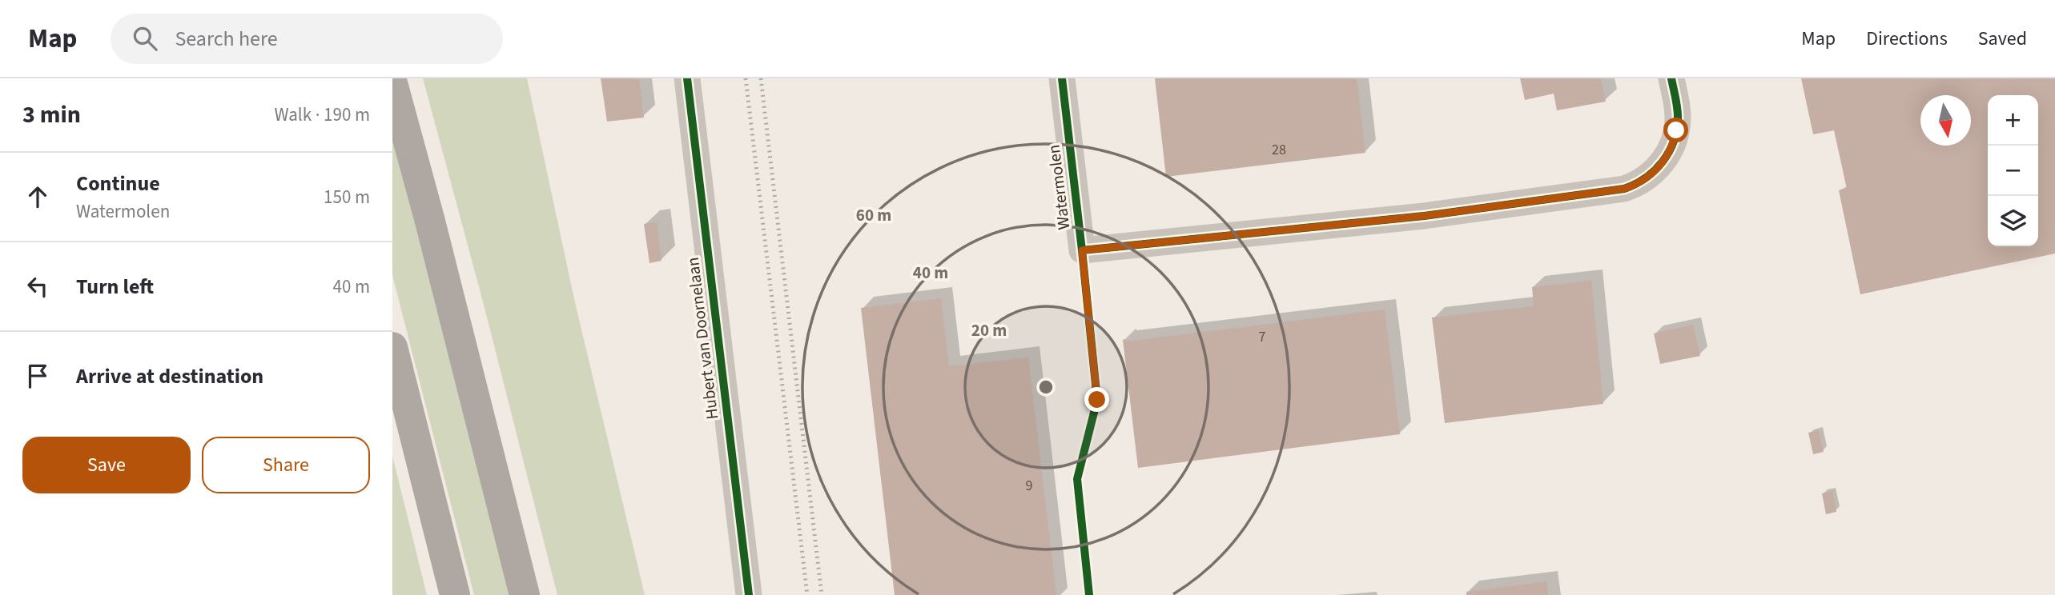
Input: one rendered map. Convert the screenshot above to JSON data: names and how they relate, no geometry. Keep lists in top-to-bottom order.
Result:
{
  "streets": {
    "street": ["Watermolen", "Hubert van Doornelaan"]
  },
  "house_numbers": ["28", "7", "9"],
  "north": "bottom",
  "page": {
    "header": "Map",
    "search": "Search here",
    "nav": ["Map", "Directions", "Saved"],
    "heading": ["3 min", "Walk · 190 m"],
    "map_buttons": ["+", "−"],
    "list": [
      ["Continue", "Watermolen", "150 m"],
      ["Turn left", "40 m"],
      "Arrive at destination"
    ],
    "buttons": ["Save", "Share"]
  },
  "rings": ["60 m", "40 m", "20 m"]
}
